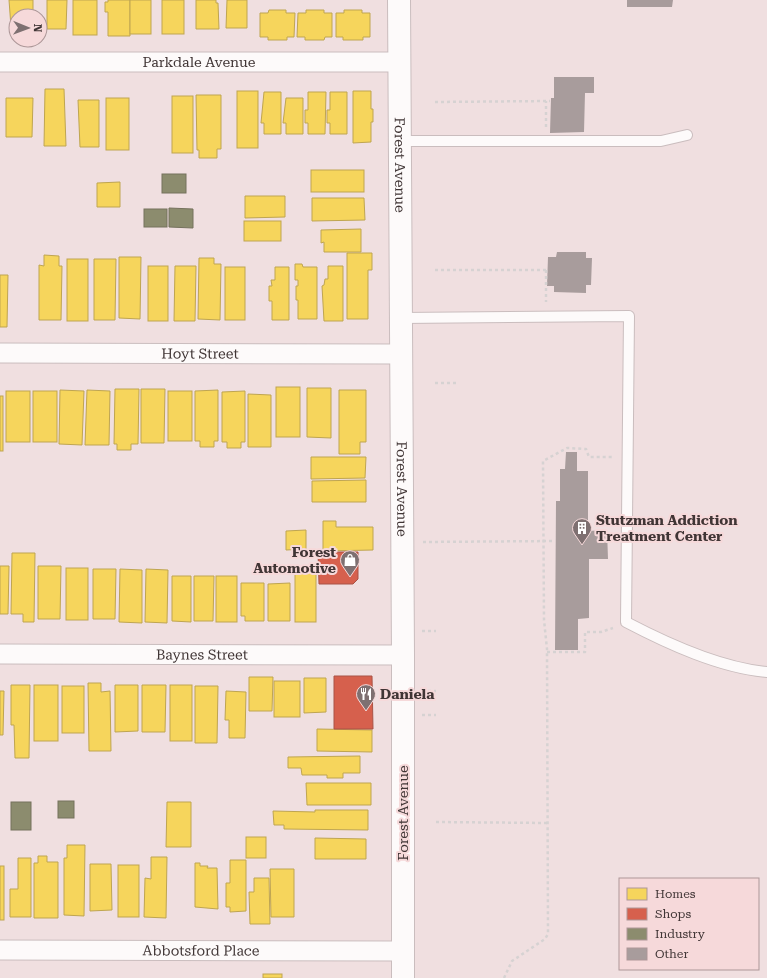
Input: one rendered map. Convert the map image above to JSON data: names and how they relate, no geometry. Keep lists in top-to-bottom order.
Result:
{
  "streets": {
    "street": [
      "Parkdale Avenue",
      "Forest Avenue",
      "Hoyt Street",
      "Baynes Street",
      "Abbotsford Place"
    ]
  },
  "crossings": [
    ["Parkdale Avenue", "Forest Avenue"],
    ["Forest Avenue", "Hoyt Street"],
    ["Forest Avenue", "Baynes Street"],
    ["Forest Avenue", "Abbotsford Place"]
  ],
  "places": {
    "building": ["Stutzman Addiction Treatment Center"],
    "shop": ["Forest Automotive"],
    "restaurant": ["Daniela"]
  },
  "legend": [
    "Homes",
    "Shops",
    "Industry",
    "Other"
  ],
  "north": "right"
}
